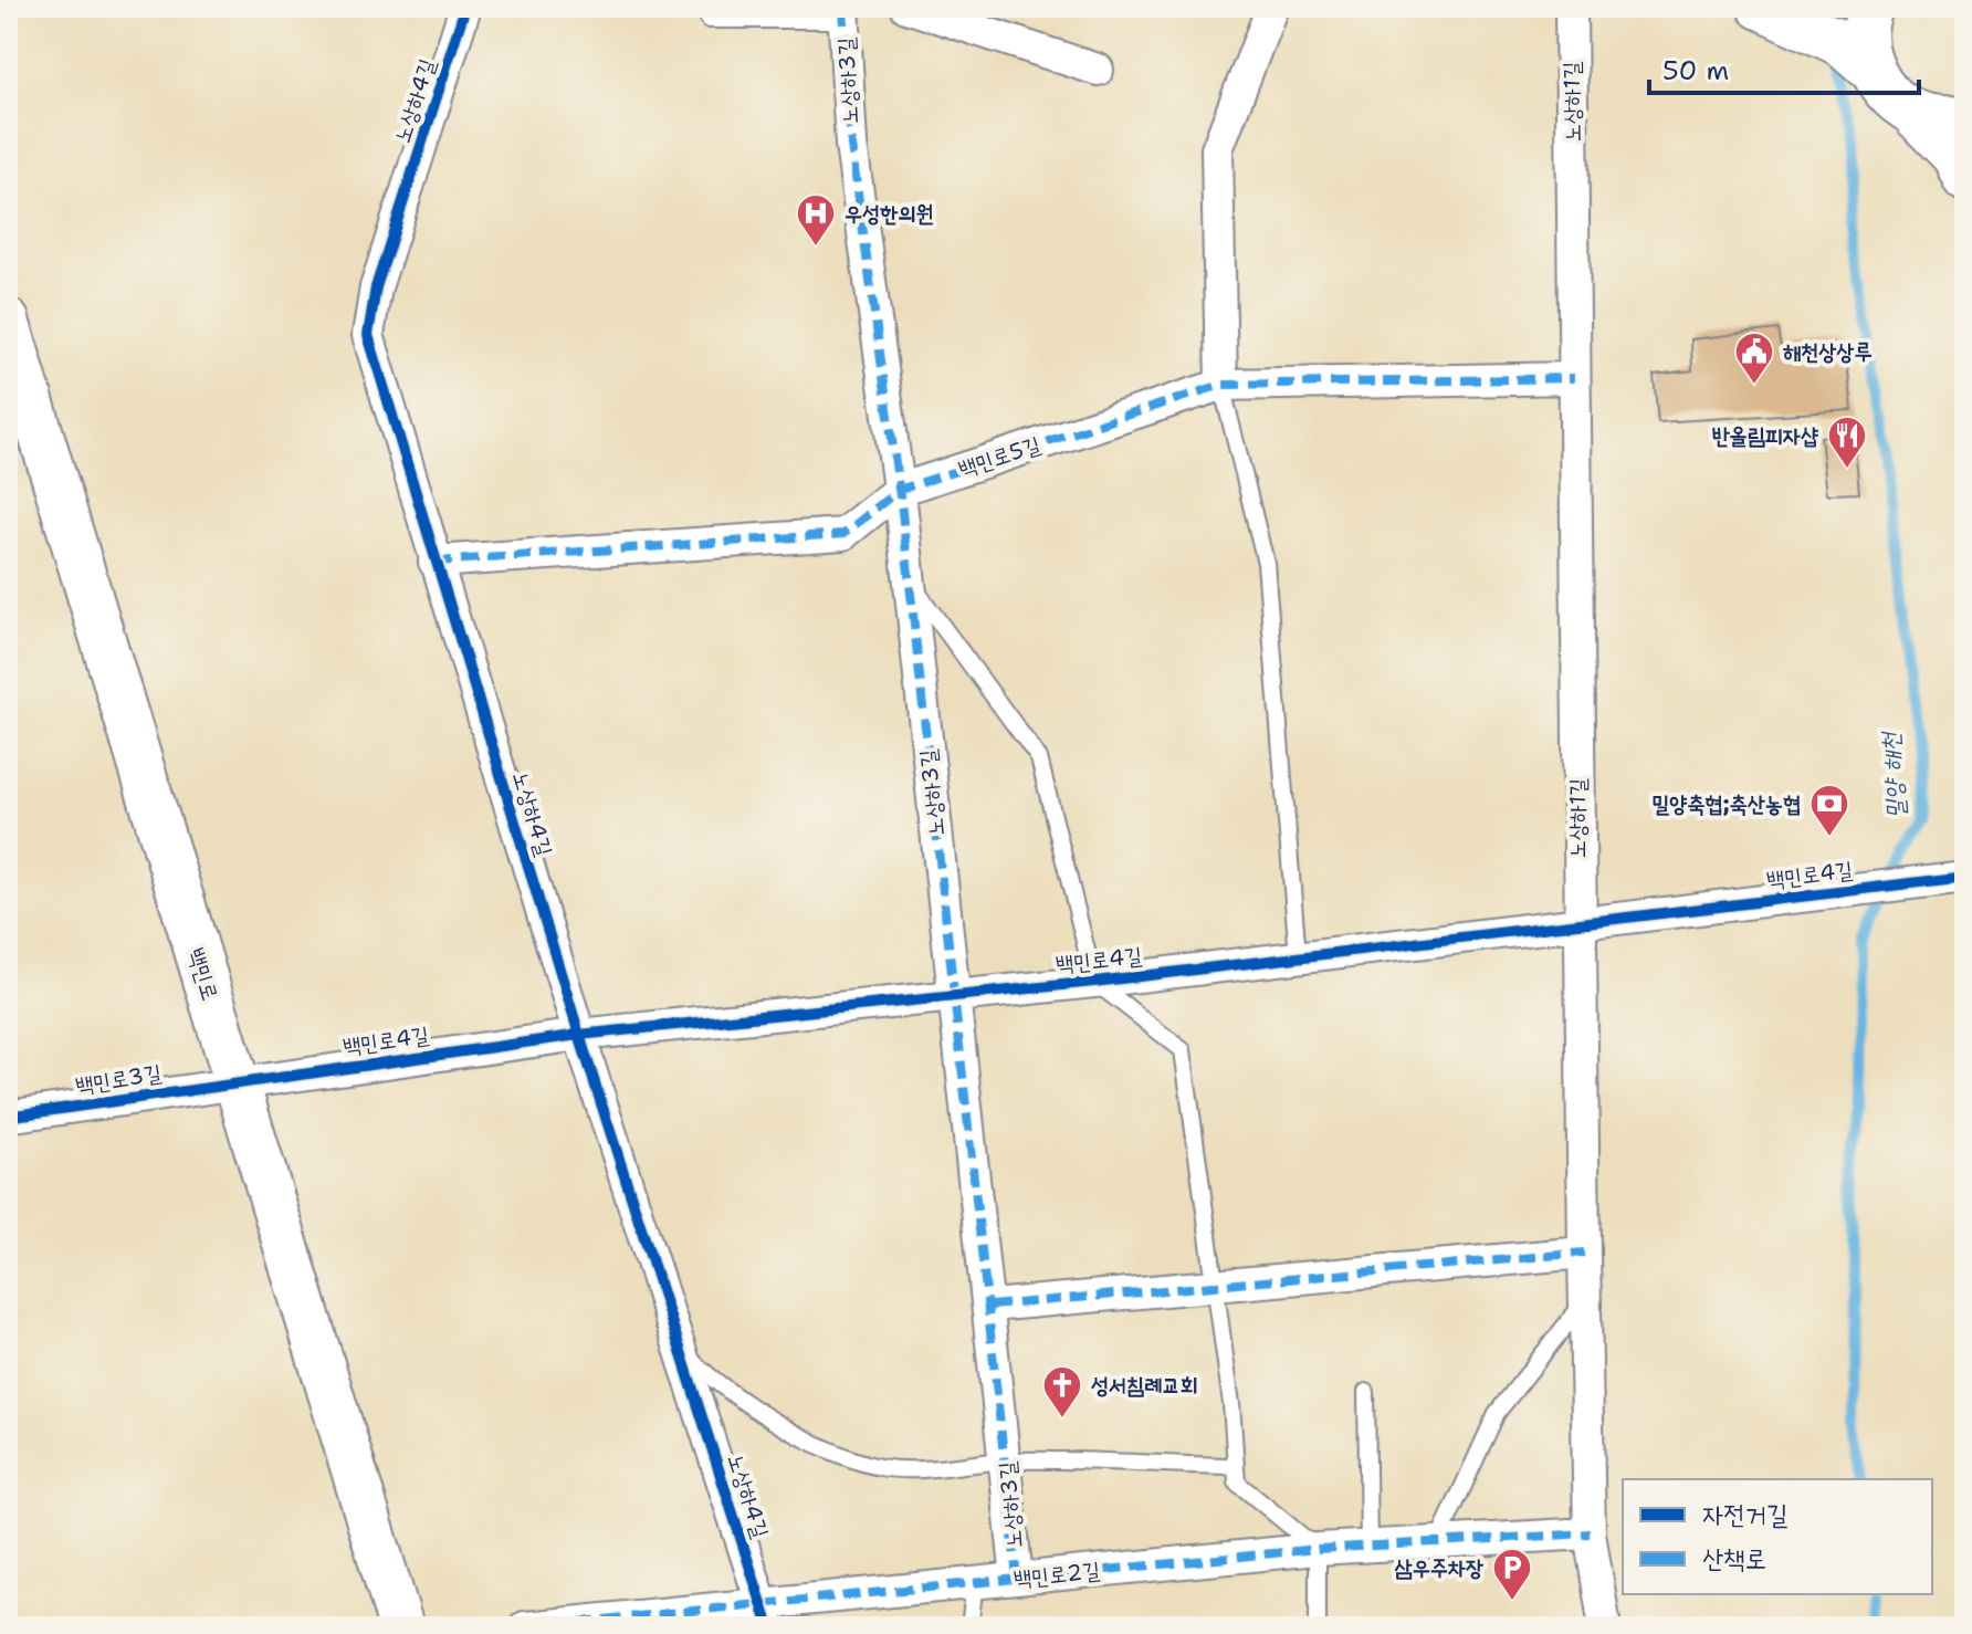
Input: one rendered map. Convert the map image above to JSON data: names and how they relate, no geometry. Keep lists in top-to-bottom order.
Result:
{
  "streets": {
    "street": [
      "노상하3길",
      "노상하4길",
      "노상하1길",
      "백민로5길",
      "백민로4길",
      "백민로",
      "백민로3길",
      "백민로2길"
    ]
  },
  "crossings": [
    ["노상하3길", "백민로5길"],
    ["노상하3길", "백민로4길"],
    ["노상하3길", "백민로2길"],
    ["노상하4길", "백민로5길"],
    ["노상하4길", "백민로4길"],
    ["노상하4길", "백민로2길"],
    ["노상하1길", "백민로5길"],
    ["노상하1길", "백민로4길"],
    ["노상하1길", "백민로2길"],
    ["백민로4길", "백민로"],
    ["백민로4길", "백민로3길"],
    ["백민로", "백민로3길"]
  ],
  "water": ["밀양 해천"],
  "places": {
    "hospital": ["우성한의원"],
    "public building": ["해천상상루"],
    "restaurant": ["반올림피자샵"],
    "bank": ["밀양축협;축산농협"],
    "church": ["성서침례교회"],
    "parking": ["삼우주차장"]
  },
  "legend": ["자전거길", "산책로"],
  "scale_bar": "50 m"
}
